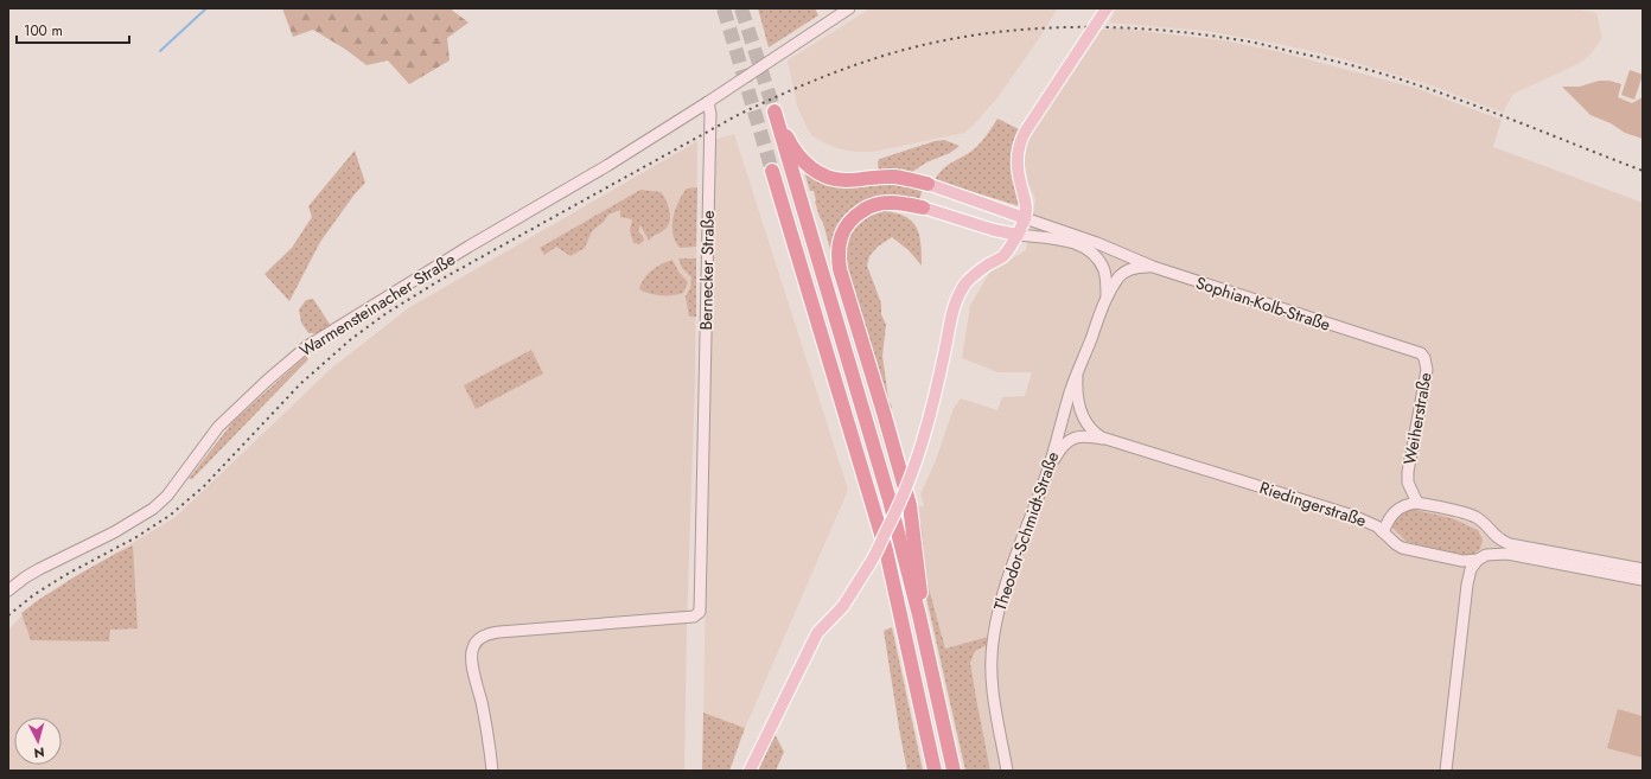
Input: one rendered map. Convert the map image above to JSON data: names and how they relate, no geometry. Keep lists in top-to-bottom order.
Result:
{
  "streets": {
    "street": [
      "Bernecker Straße",
      "Sophian-Kolb-Straße",
      "Warmensteinacher Straße",
      "Weiherstraße",
      "Riedingerstraße",
      "Theodor-Schmidt-Straße"
    ]
  },
  "crossings": [
    ["Bernecker Straße", "Warmensteinacher Straße"],
    ["Sophian-Kolb-Straße", "Weiherstraße"],
    ["Riedingerstraße", "Theodor-Schmidt-Straße"]
  ],
  "scale_bar": "100 m",
  "north": "bottom"
}
